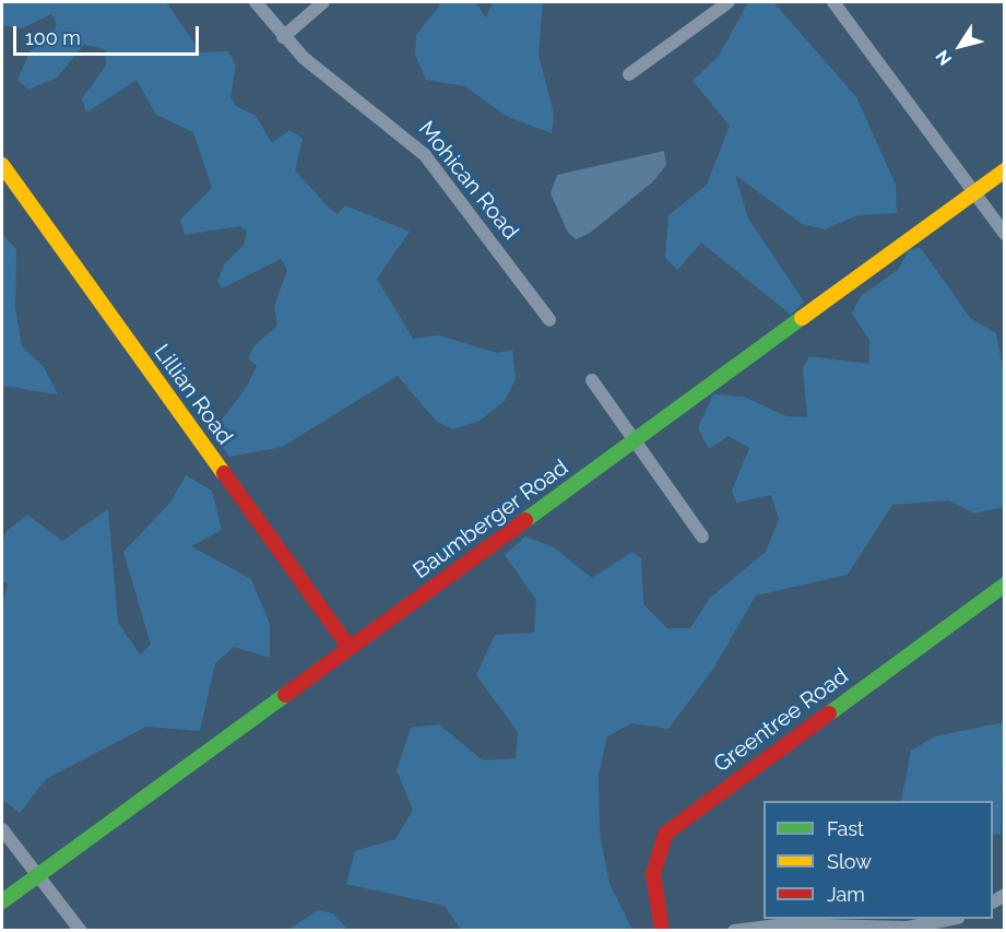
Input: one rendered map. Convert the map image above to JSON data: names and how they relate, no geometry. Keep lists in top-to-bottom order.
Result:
{
  "streets": {
    "street": [
      "Mohican Road",
      "Lillian Road",
      "Baumberger Road",
      "Greentree Road"
    ]
  },
  "crossings": [
    ["Lillian Road", "Baumberger Road"]
  ],
  "legend": ["Fast", "Slow", "Jam"],
  "scale_bar": "100 m",
  "north": "bottom left"
}
